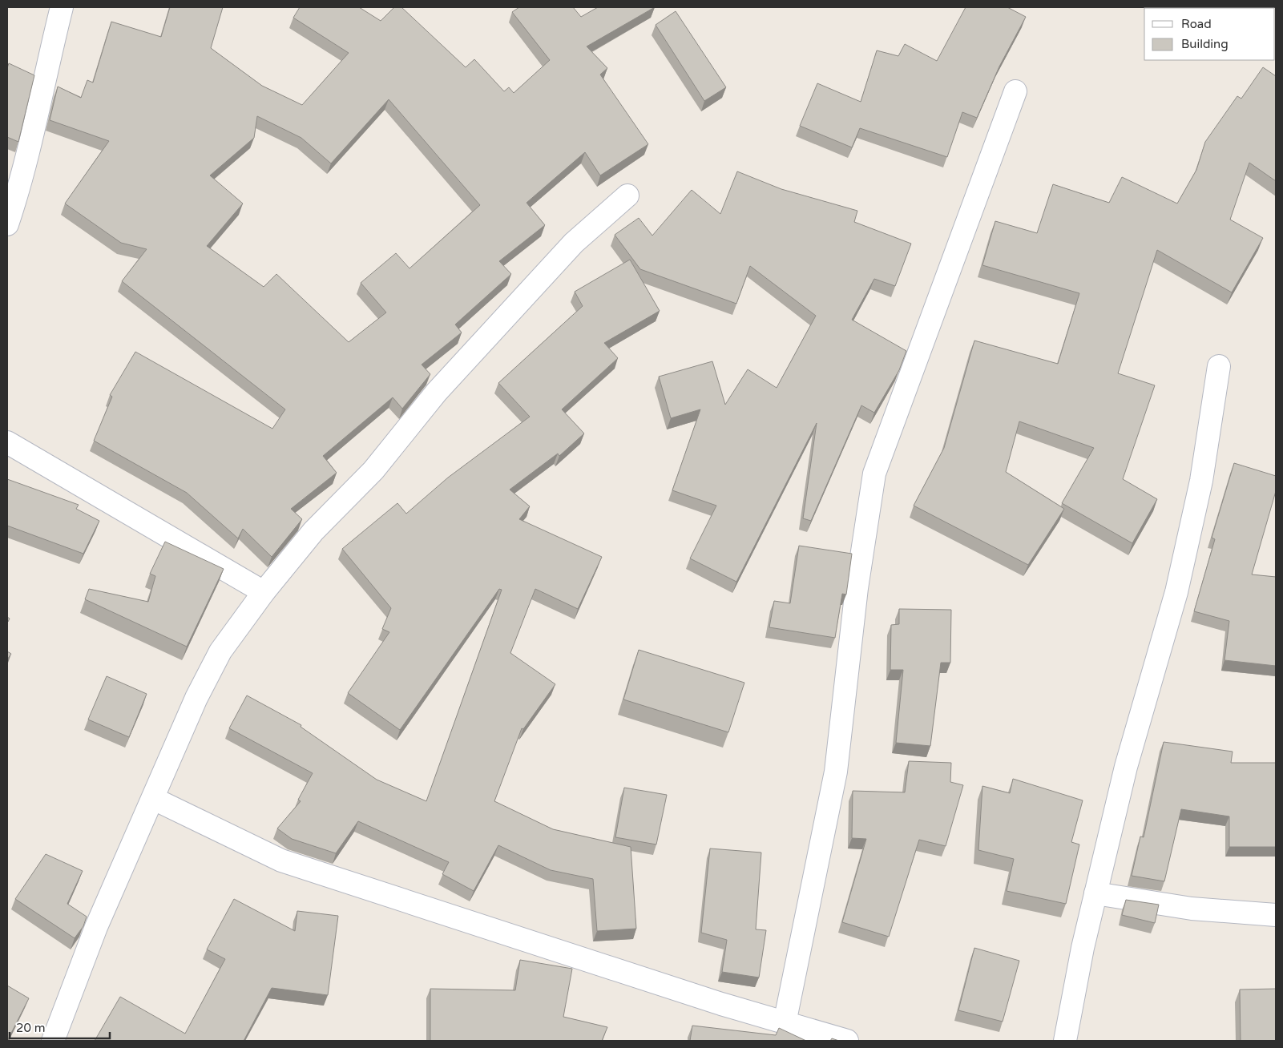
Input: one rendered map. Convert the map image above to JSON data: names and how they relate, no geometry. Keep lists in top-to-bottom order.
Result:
{
  "legend": ["Road", "Building"],
  "scale_bar": "20 m"
}
